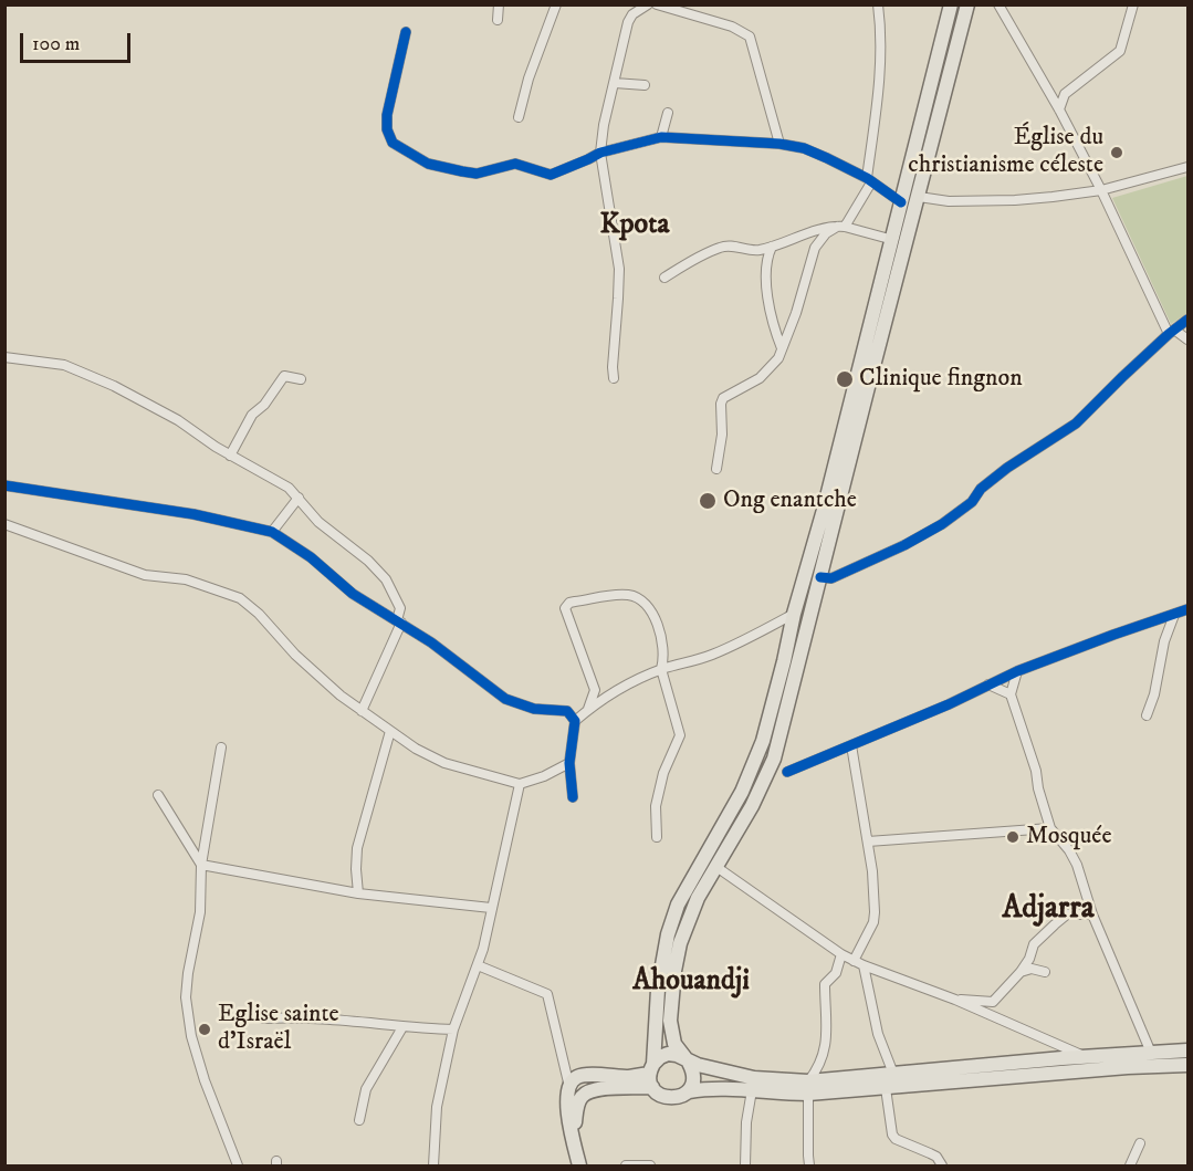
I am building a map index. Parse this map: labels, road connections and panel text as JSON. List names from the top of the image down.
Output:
{
  "districts": ["Kpota", "Adjarra", "Ahouandji"],
  "places": [
    "Église du christianisme céleste",
    "Clinique fingnon",
    "Ong enantche",
    "Mosquée",
    "Eglise sainte d'Israël"
  ],
  "scale_bar": "100 m"
}
